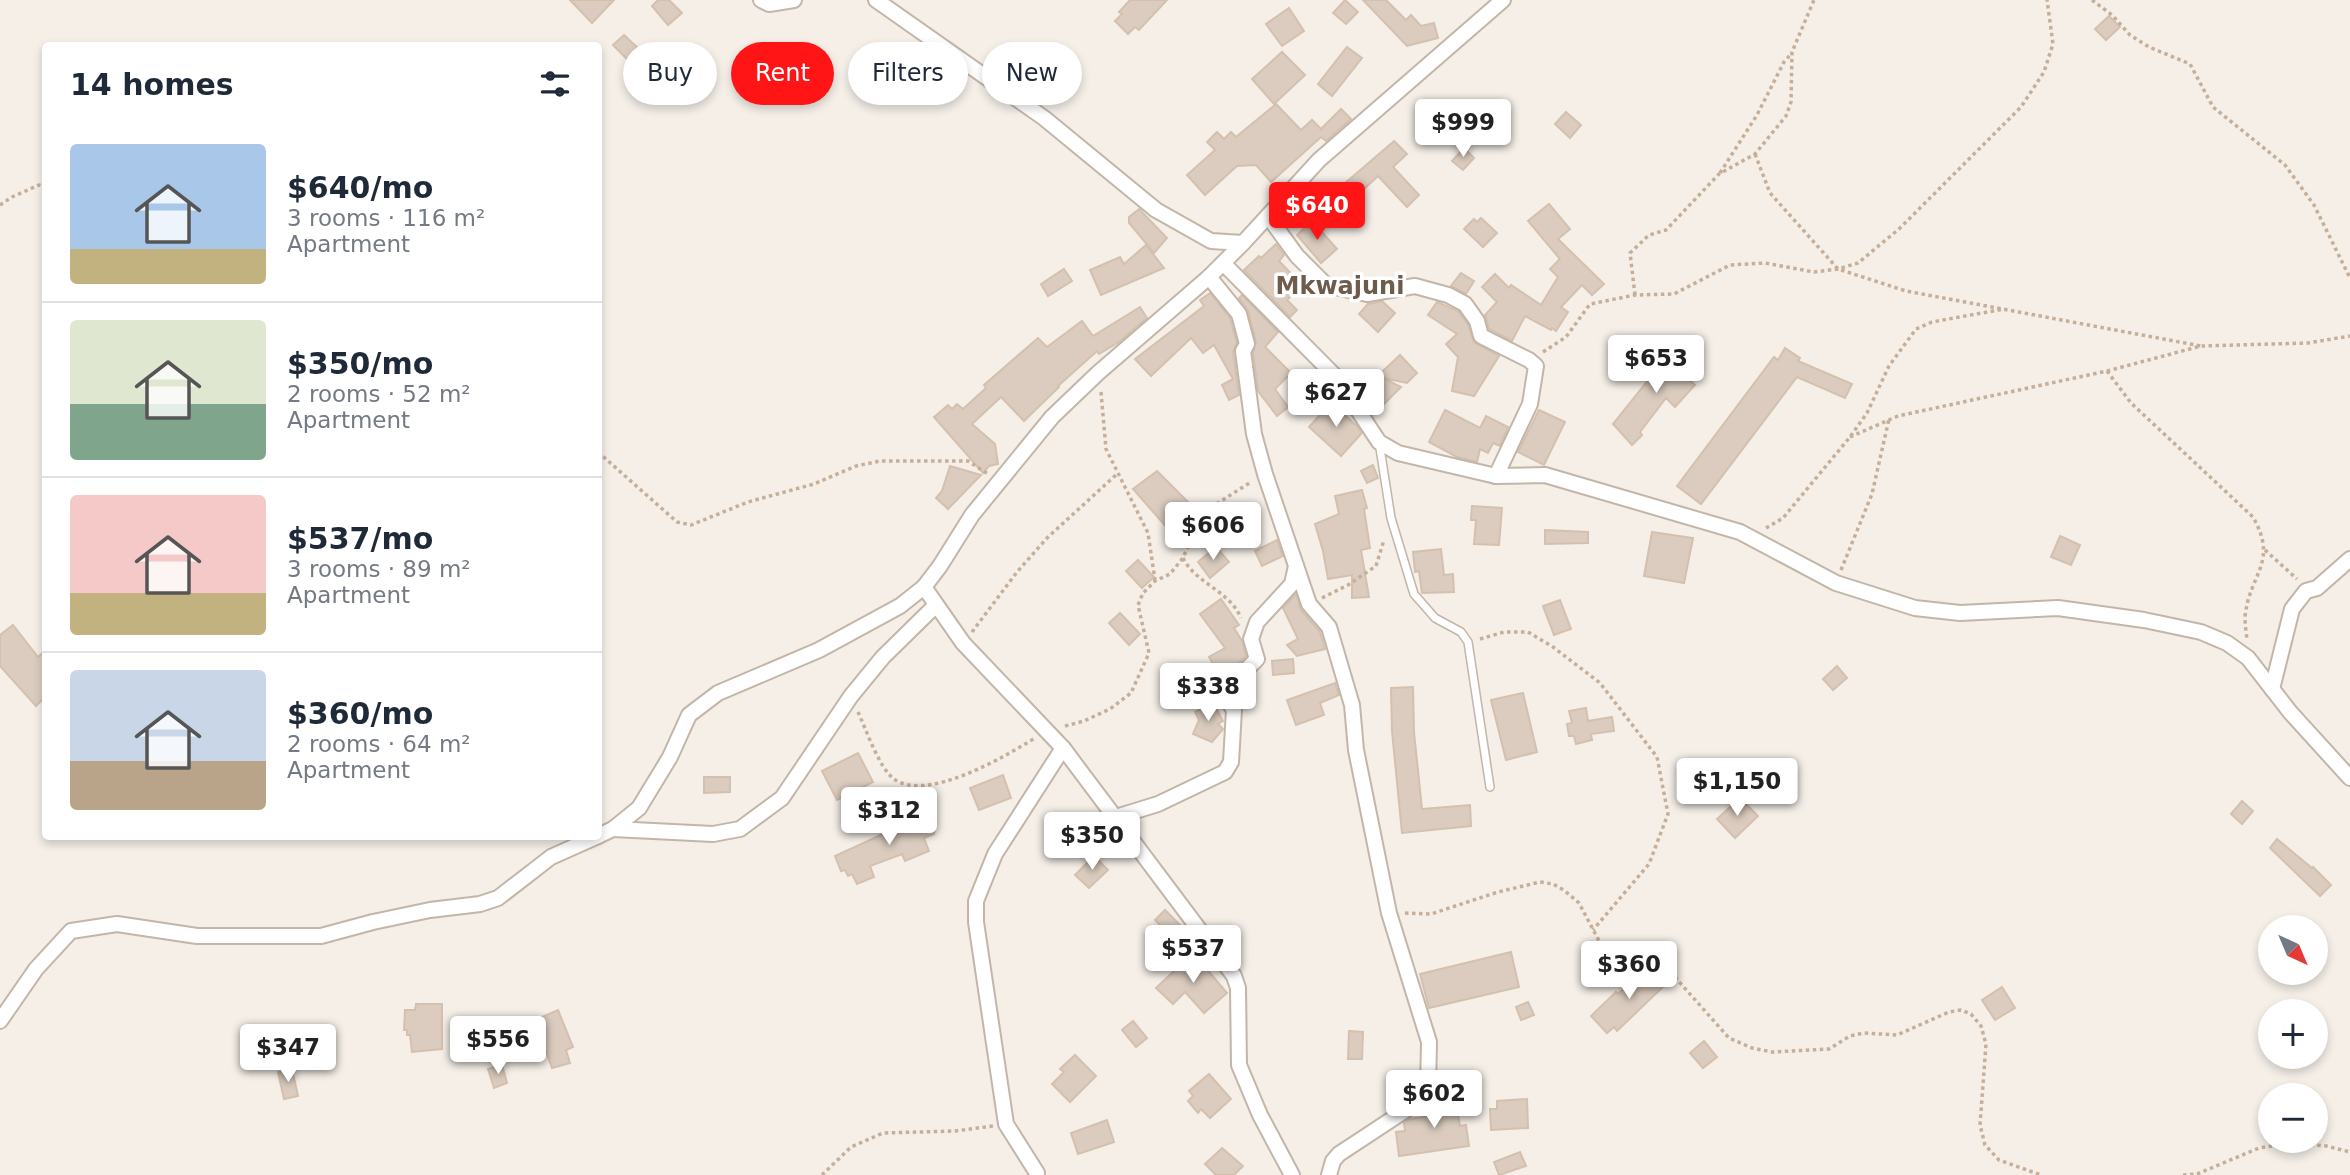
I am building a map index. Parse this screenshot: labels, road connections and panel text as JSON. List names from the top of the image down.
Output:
{
  "districts": ["Mkwajuni"],
  "north": "bottom right",
  "page": {
    "chip": [
      "Buy",
      "Rent",
      "Filters",
      "New"
    ],
    "heading": "14 homes",
    "price": [
      "$999",
      "$640",
      "$653",
      "$627",
      "$606",
      "$338",
      "$1,150",
      "$312",
      "$350",
      "$537",
      "$360",
      "$556",
      "$347",
      "$602"
    ],
    "list": [
      {
        "name": "$640/mo",
        "note": "3 rooms · 116 m² · Apartment"
      },
      {
        "name": "$350/mo",
        "note": "2 rooms · 52 m² · Apartment"
      },
      {
        "name": "$537/mo",
        "note": "3 rooms · 89 m² · Apartment"
      },
      {
        "name": "$360/mo",
        "note": "2 rooms · 64 m² · Apartment"
      }
    ],
    "map_buttons": ["+", "−"]
  }
}
